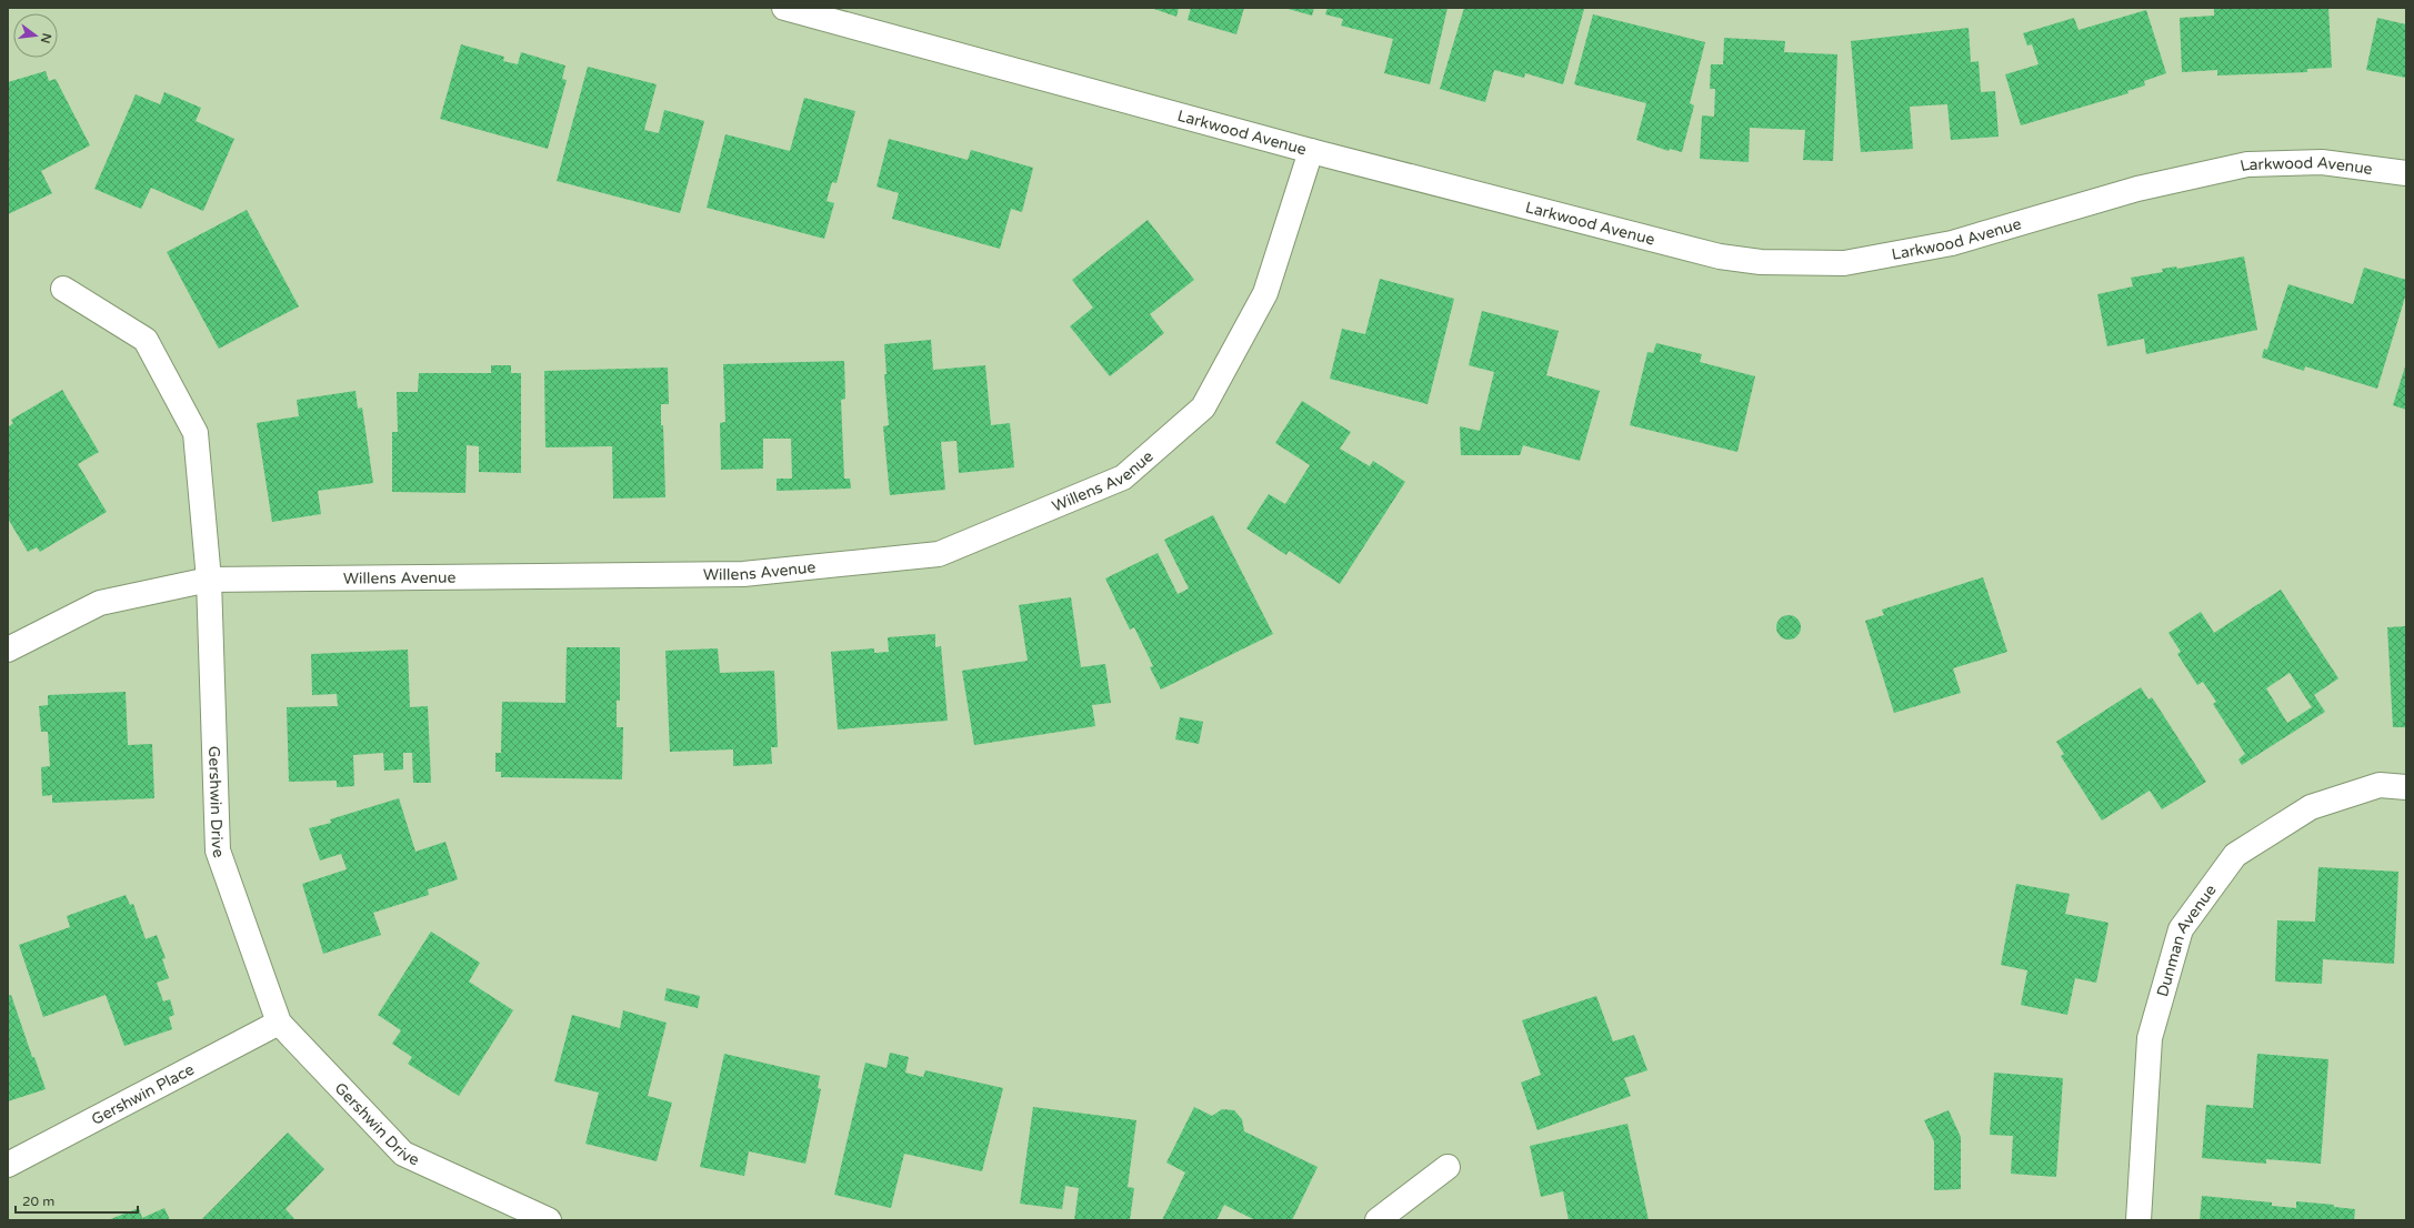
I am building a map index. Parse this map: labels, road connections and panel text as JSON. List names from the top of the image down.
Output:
{
  "streets": {
    "street": [
      "Larkwood Avenue",
      "Willens Avenue",
      "Gershwin Drive",
      "Dunman Avenue",
      "Gershwin Place"
    ]
  },
  "crossings": [
    ["Larkwood Avenue", "Willens Avenue"],
    ["Willens Avenue", "Gershwin Drive"],
    ["Gershwin Drive", "Gershwin Place"]
  ],
  "scale_bar": "20 m",
  "north": "right"
}
